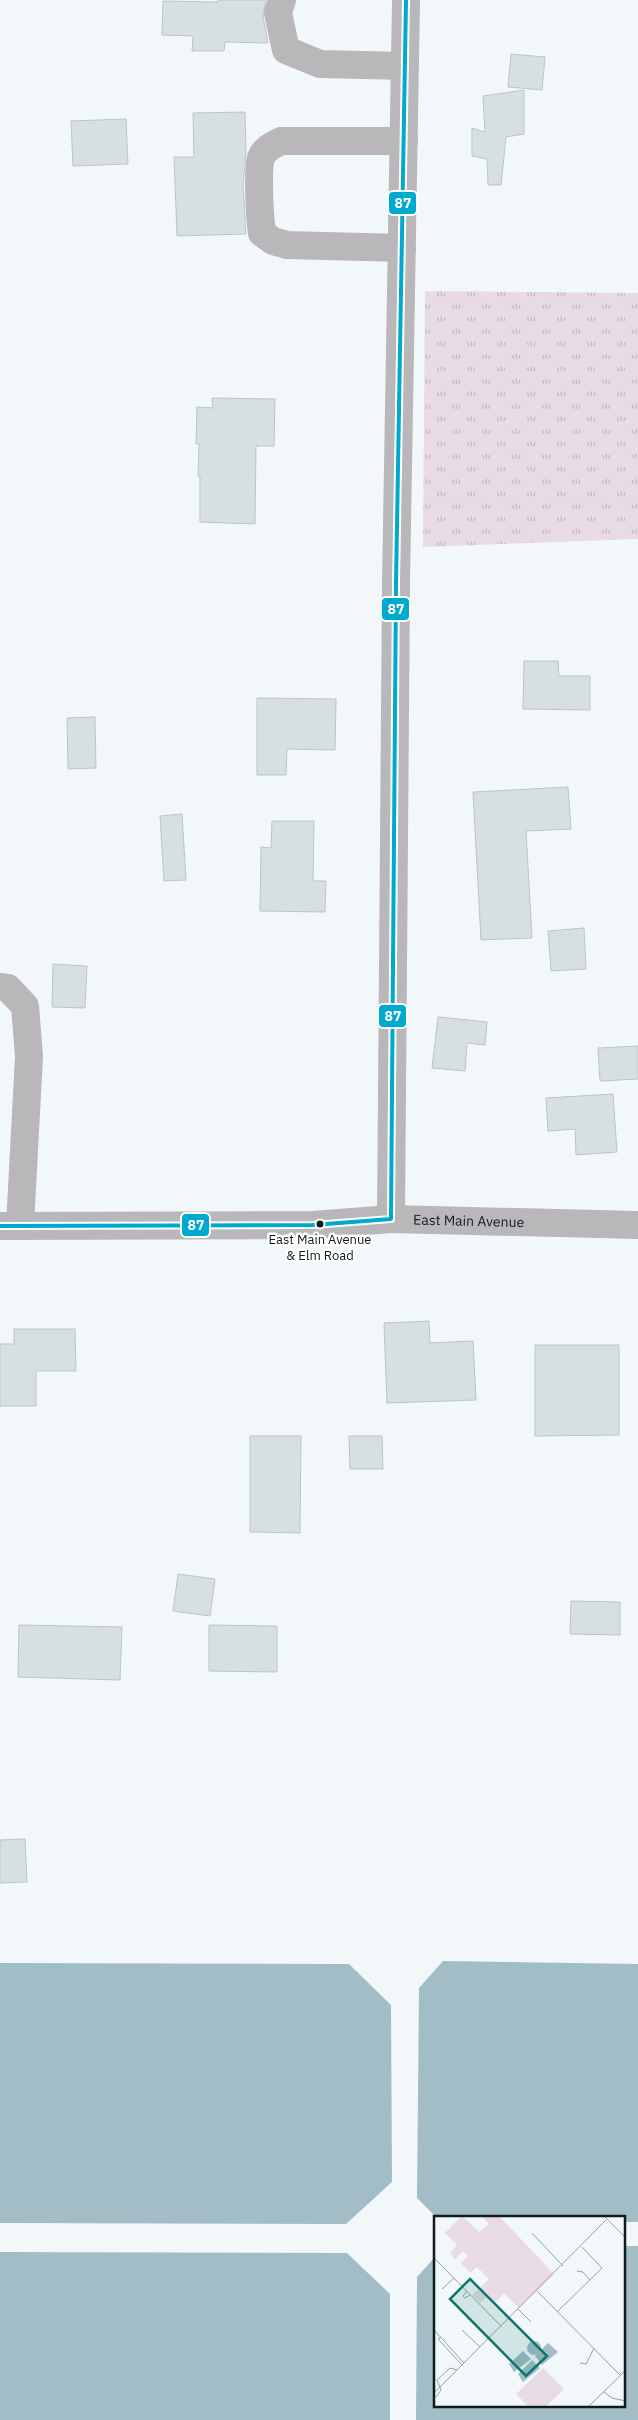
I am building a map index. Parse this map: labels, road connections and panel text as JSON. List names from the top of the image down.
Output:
{
  "streets": {
    "street": ["East Main Avenue"]
  },
  "places": ["East Main Avenue & Elm Road"],
  "lines": ["transit line 87"]
}
